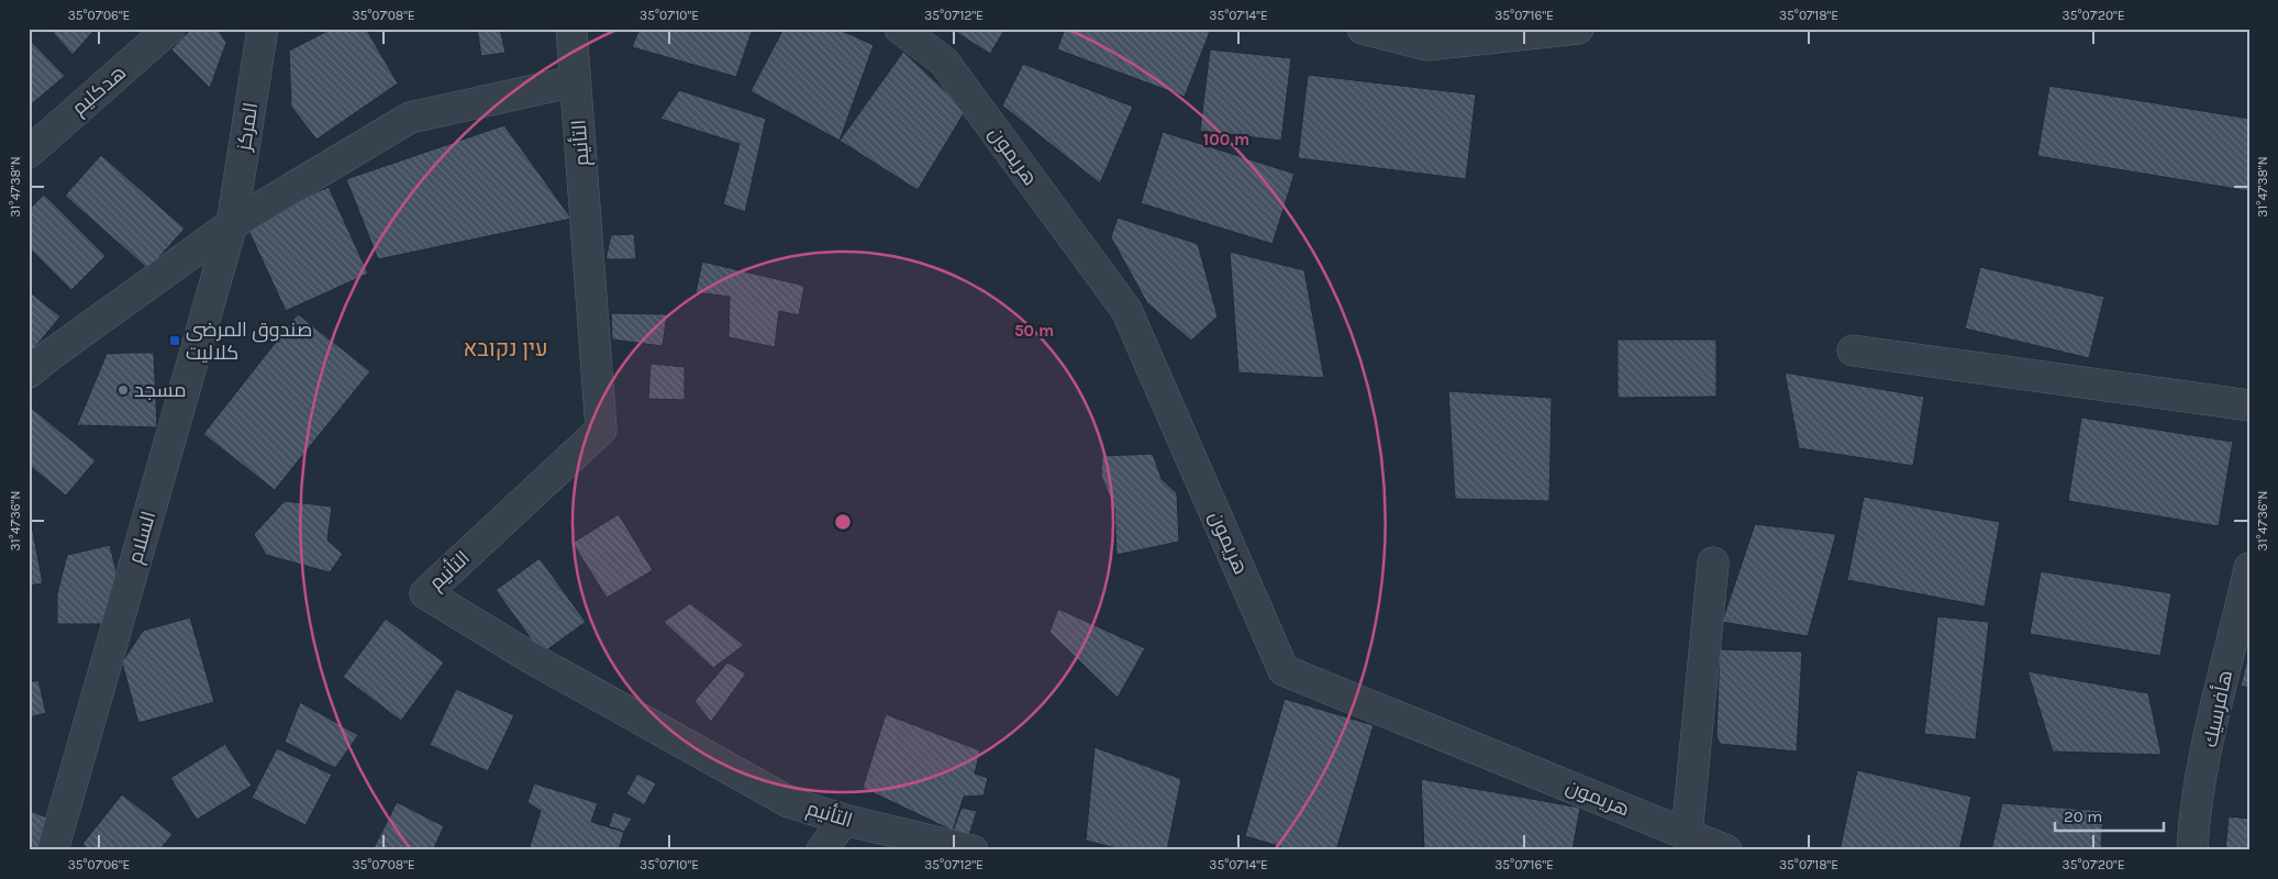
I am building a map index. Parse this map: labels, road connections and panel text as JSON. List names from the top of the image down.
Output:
{
  "streets": {
    "street": [
      "هدكليم",
      "المركز",
      "التأنيم",
      "هريمون",
      "السلام",
      "هأفرسيك"
    ]
  },
  "crossings": [
    ["المركز", "السلام"]
  ],
  "districts": ["עין נקובא"],
  "places": {
    "transit": ["صندوق المرضى كلاليت"],
    "other": ["مسجد"]
  },
  "scale_bar": "20 m",
  "coordinates": [
    "35°07'06\"E",
    "35°07'08\"E",
    "35°07'10\"E",
    "35°07'12\"E",
    "35°07'14\"E",
    "35°07'16\"E",
    "35°07'18\"E",
    "35°07'20\"E",
    "31°47'38\"N",
    "31°47'36\"N"
  ],
  "rings": ["100 m", "50 m"]
}
